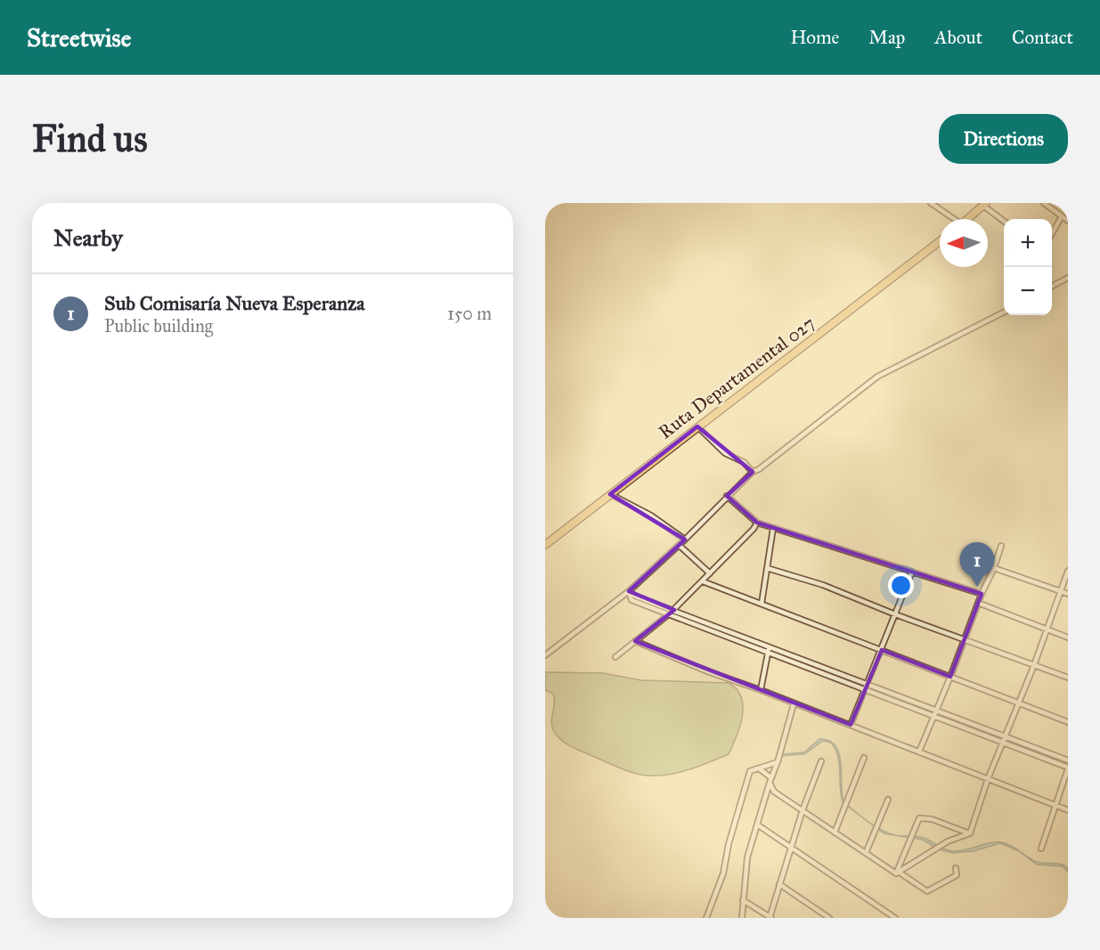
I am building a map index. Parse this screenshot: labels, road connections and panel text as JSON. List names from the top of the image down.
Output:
{
  "streets": {
    "main road": ["Ruta Departamental 027"]
  },
  "north": "left",
  "page": {
    "header": "Streetwise",
    "nav": [
      "Home",
      "Map",
      "About",
      "Contact"
    ],
    "buttons": "Directions",
    "title": "Find us",
    "heading": "Nearby",
    "map_buttons": ["+", "−"],
    "list": [
      {
        "mark": "1",
        "name": "Sub Comisaría Nueva Esperanza",
        "note": "Public building",
        "value": "150 m"
      }
    ],
    "pins": "1"
  }
}
